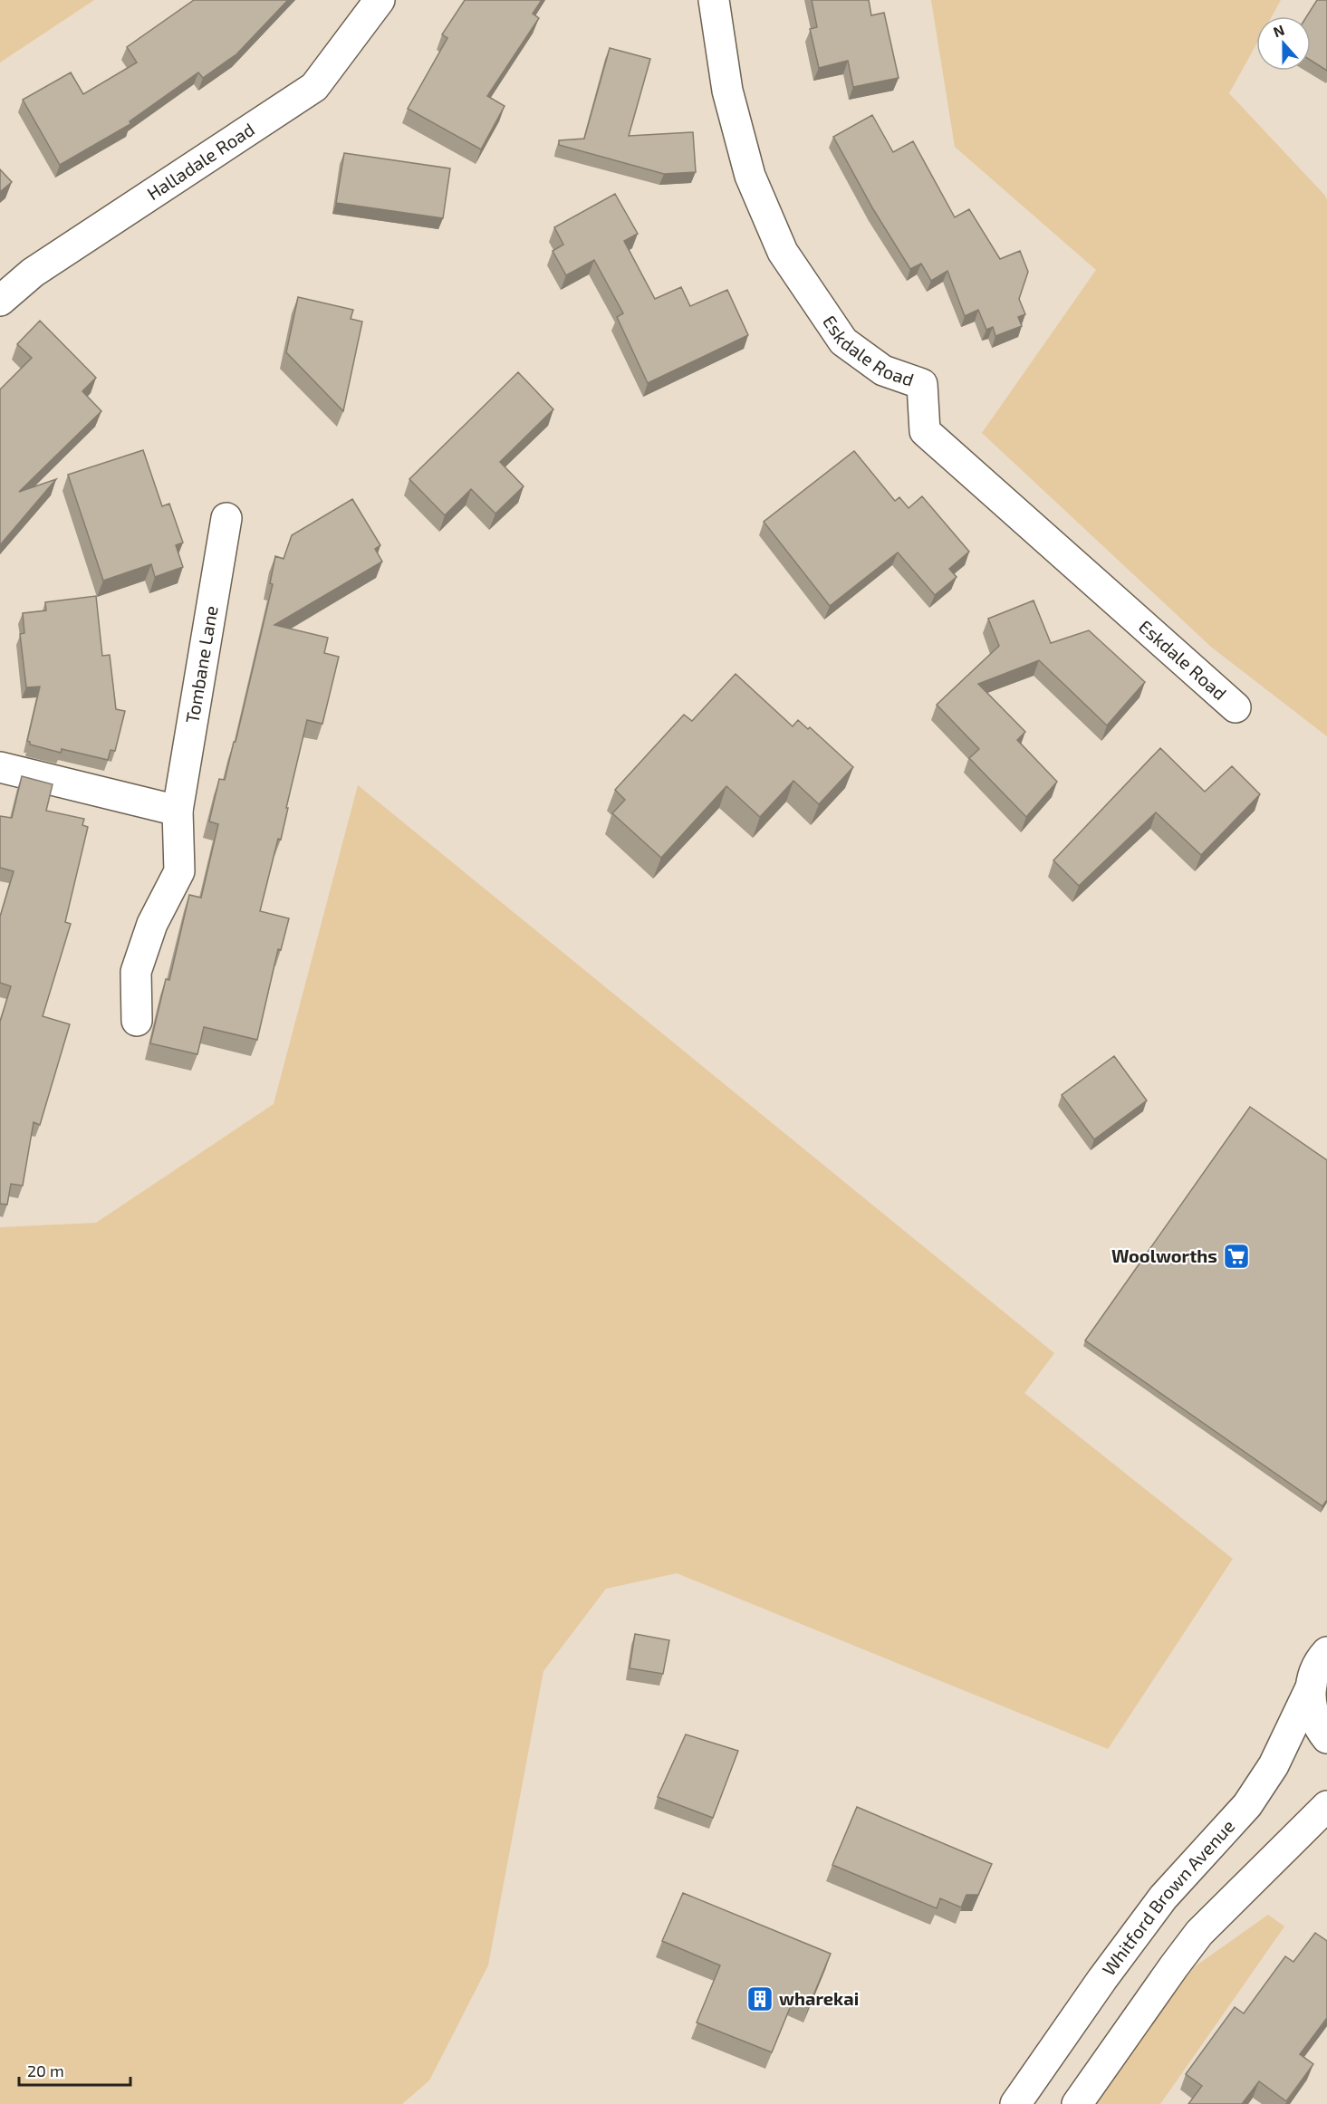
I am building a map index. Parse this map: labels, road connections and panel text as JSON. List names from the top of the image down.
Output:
{
  "streets": {
    "street": [
      "Halladale Road",
      "Eskdale Road",
      "Tombane Lane",
      "Whitford Brown Avenue"
    ]
  },
  "places": {
    "supermarket": ["Woolworths"],
    "building": ["wharekai"]
  },
  "scale_bar": "20 m",
  "north": "top"
}
